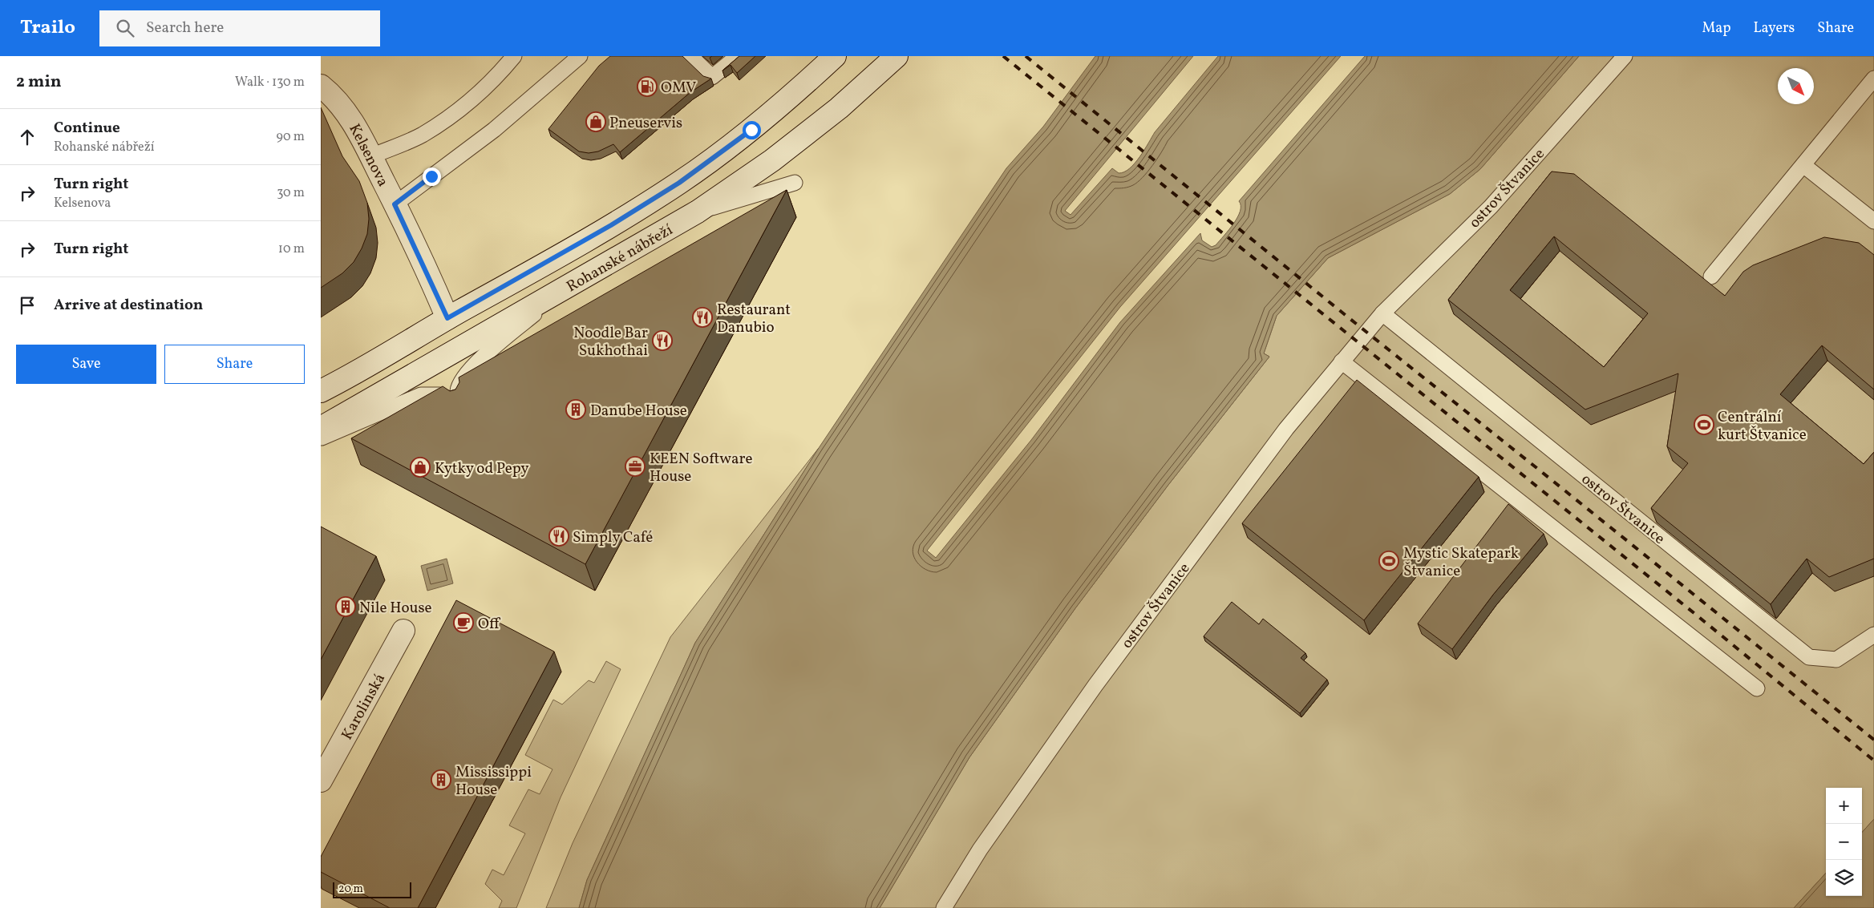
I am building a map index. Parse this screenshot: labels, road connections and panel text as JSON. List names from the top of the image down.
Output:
{
  "streets": {
    "main road": ["Kelsenova", "Rohanské nábřeží", "Karolinská"],
    "lane": ["ostrov Štvanice"]
  },
  "crossings": [
    ["Kelsenova", "Rohanské nábřeží"]
  ],
  "places": {
    "fuel station": ["OMV"],
    "shop": ["Pneuservis", "Kytky od Pepy"],
    "restaurant": ["Restaurant Danubio", "Noodle Bar Sukhothai", "Simply Café"],
    "building": ["Danube House", "Nile House", "Mississippi House"],
    "sports": ["Centrální kurt Štvanice", "Mystic Skatepark Štvanice"],
    "office": ["KEEN Software House"],
    "cafe": ["Off"]
  },
  "scale_bar": "20 m",
  "north": "bottom right",
  "page": {
    "header": "Trailo",
    "search": "Search here",
    "nav": ["Map", "Layers", "Share"],
    "heading": ["2 min", "Walk · 130 m"],
    "list": [
      ["Continue", "Rohanské nábřeží", "90 m"],
      ["Turn right", "Kelsenova", "30 m"],
      ["Turn right", "10 m"],
      "Arrive at destination"
    ],
    "buttons": ["Save", "Share"],
    "map_buttons": ["+", "−"],
    "scale": "20 m"
  }
}
